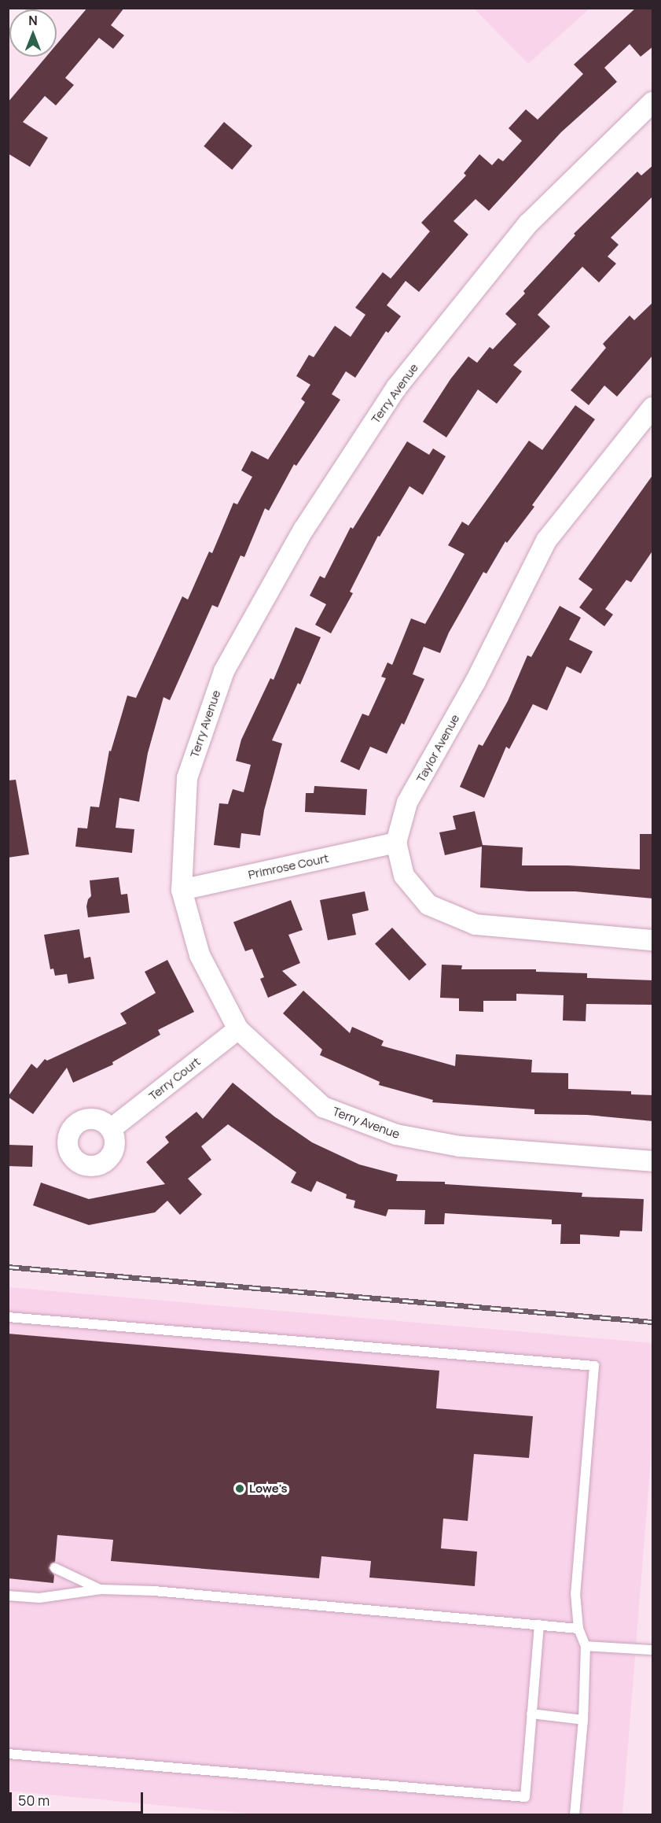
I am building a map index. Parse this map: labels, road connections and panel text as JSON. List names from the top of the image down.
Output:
{
  "streets": {
    "street": [
      "Terry Avenue",
      "Taylor Avenue",
      "Primrose Court",
      "Terry Court"
    ]
  },
  "crossings": [
    ["Terry Avenue", "Primrose Court"],
    ["Terry Avenue", "Terry Court"],
    ["Taylor Avenue", "Primrose Court"]
  ],
  "places": ["Lowe's"],
  "scale_bar": "50 m",
  "north": "top"
}
